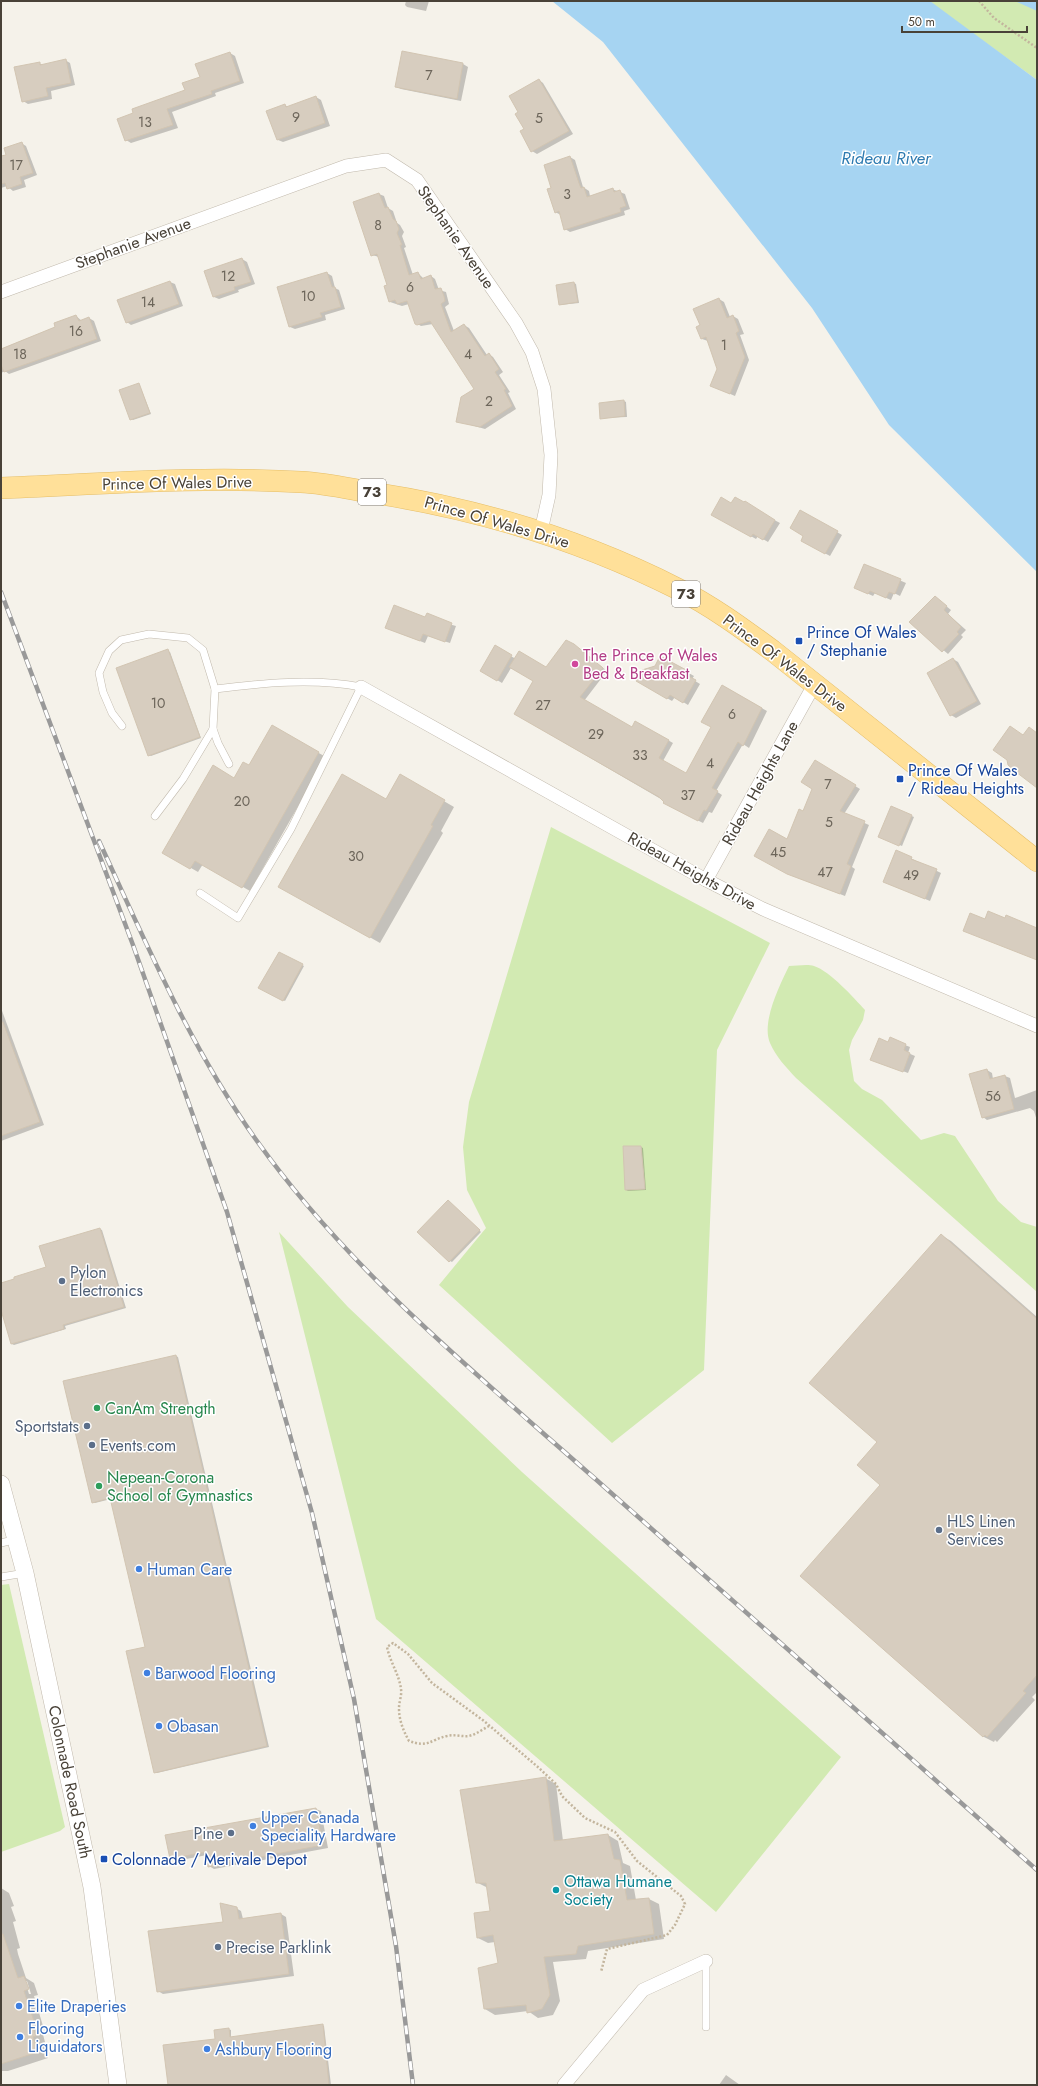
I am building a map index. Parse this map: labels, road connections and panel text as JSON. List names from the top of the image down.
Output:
{
  "streets": {
    "main road": ["Prince Of Wales Drive", "73"],
    "street": [
      "Stephanie Avenue",
      "Rideau Heights Lane",
      "Rideau Heights Drive",
      "Colonnade Road South"
    ]
  },
  "crossings": [
    ["Stephanie Avenue", "Prince Of Wales Drive"],
    ["Prince Of Wales Drive", "Rideau Heights Lane"],
    ["Rideau Heights Lane", "Rideau Heights Drive"]
  ],
  "water": ["Rideau River"],
  "places": {
    "transit": ["Prince Of Wales / Stephanie", "Prince Of Wales / Rideau Heights", "Colonnade / Merivale Depot"],
    "other": [
      "The Prince of Wales Bed & Breakfast",
      "Pylon Electronics",
      "CanAm Strength",
      "Sportstats",
      "Events.com",
      "Nepean-Corona School of Gymnastics",
      "HLS Linen Services",
      "Human Care",
      "Barwood Flooring",
      "Obasan",
      "Upper Canada Speciality Hardware",
      "Pine",
      "Ottawa Humane Society",
      "Precise Parklink",
      "Elite Draperies",
      "Flooring Liquidators",
      "Ashbury Flooring"
    ]
  },
  "house_numbers": [
    "7",
    "9",
    "5",
    "13",
    "17",
    "3",
    "8",
    "12",
    "6",
    "10",
    "14",
    "16",
    "1",
    "18",
    "4",
    "2",
    "10",
    "27",
    "6",
    "29",
    "33",
    "4",
    "7",
    "37",
    "20",
    "5",
    "45",
    "30",
    "47",
    "49",
    "56"
  ],
  "scale_bar": "50 m"
}
